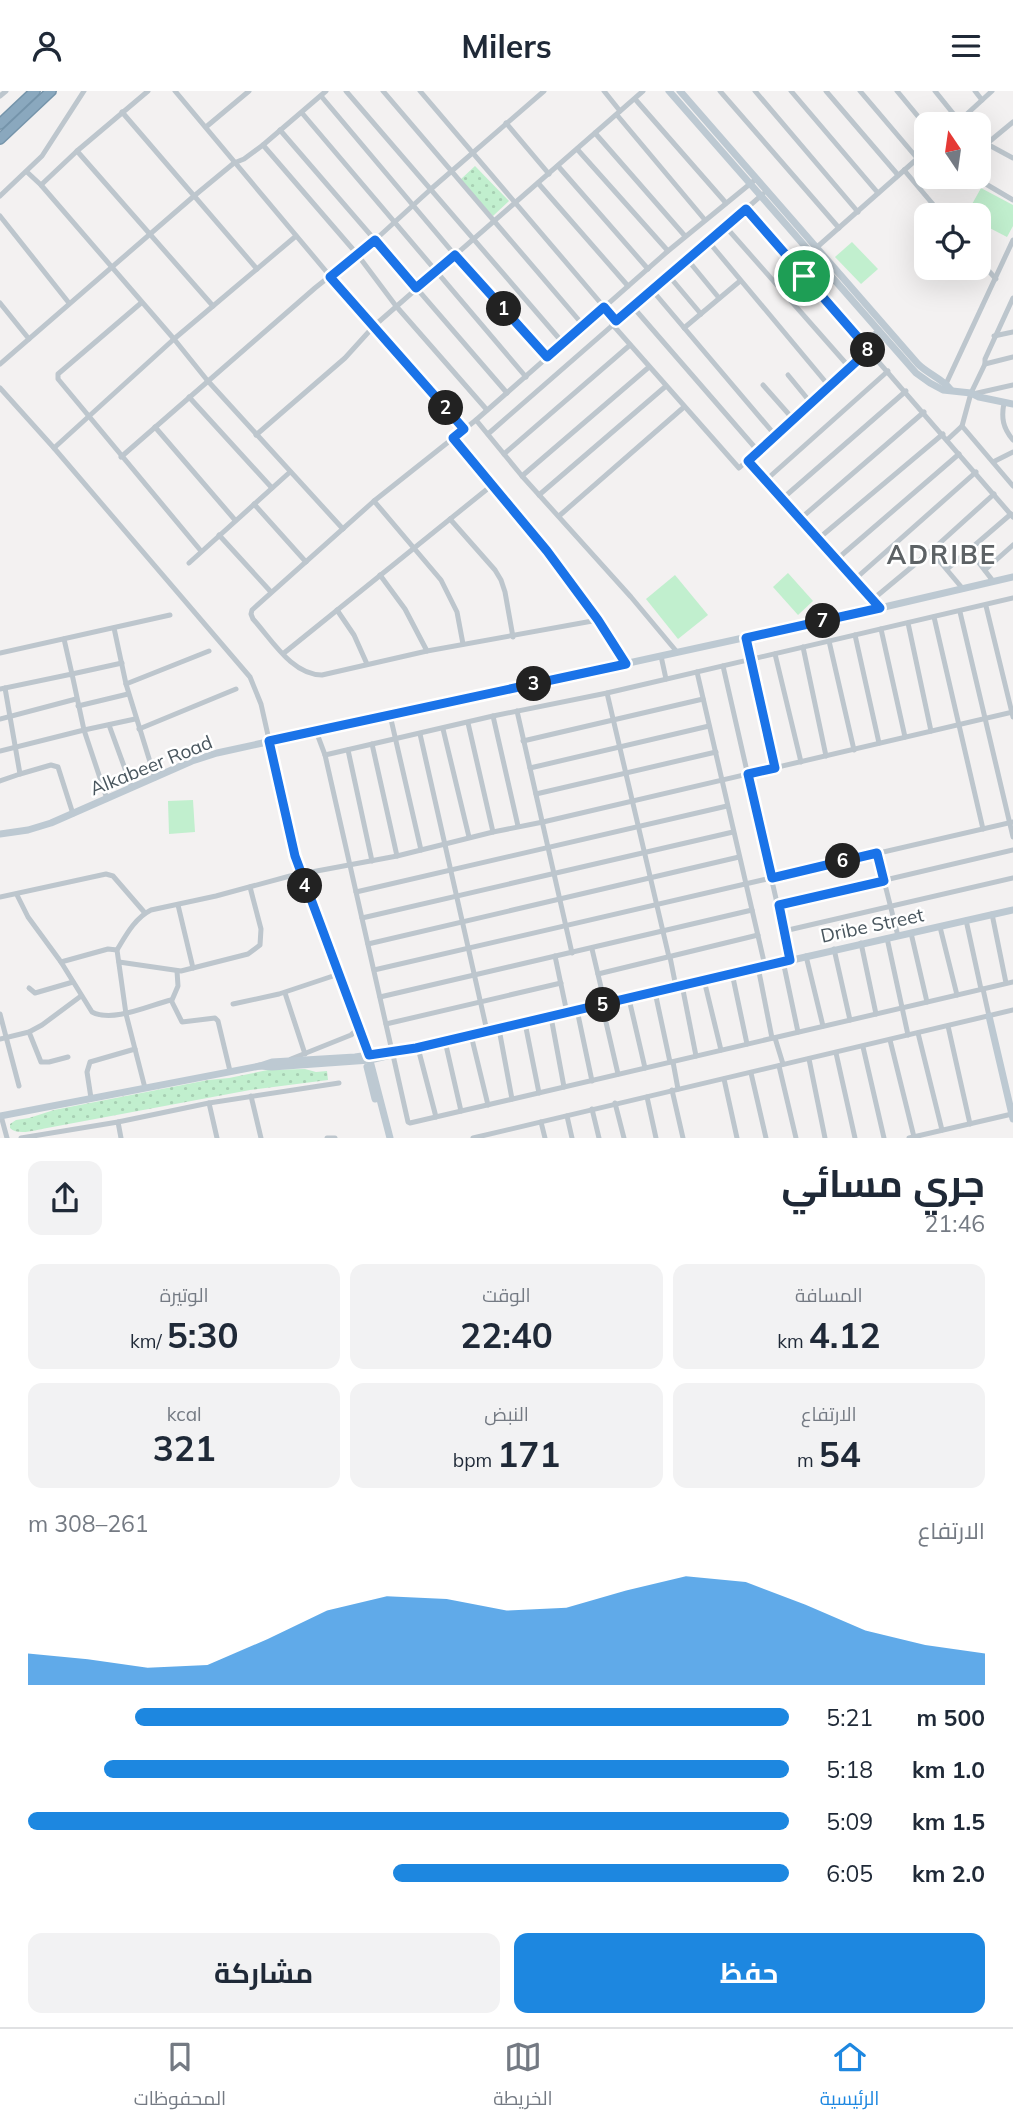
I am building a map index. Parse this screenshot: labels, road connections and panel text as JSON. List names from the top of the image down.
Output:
{
  "streets": {
    "street": ["Alkabeer Road", "Dribe Street"]
  },
  "districts": ["ADRIBE"],
  "north": "top",
  "page": {
    "header": "Milers",
    "pins": [
      "1",
      "8",
      "2",
      "7",
      "3",
      "6",
      "4",
      "5"
    ],
    "heading": ["جري مسائي", "21:46"],
    "stats": [
      ["المسافة", "4.12 km"],
      ["الوقت", "22:40"],
      ["الوتيرة", "5:30 /km"],
      ["الارتفاع", "54 m"],
      ["النبض", "171 bpm"],
      ["kcal", "321"]
    ],
    "chart": ["الارتفاع", "261–308 m"],
    "list": [
      {
        "name": "500 m",
        "note": "5:21"
      },
      {
        "name": "1.0 km",
        "note": "5:18"
      },
      {
        "name": "1.5 km",
        "note": "5:09"
      },
      {
        "name": "2.0 km",
        "note": "6:05"
      }
    ],
    "buttons": ["حفظ", "مشاركة"],
    "tabs": ["الرئيسية", "الخريطة", "المحفوظات"]
  }
}
